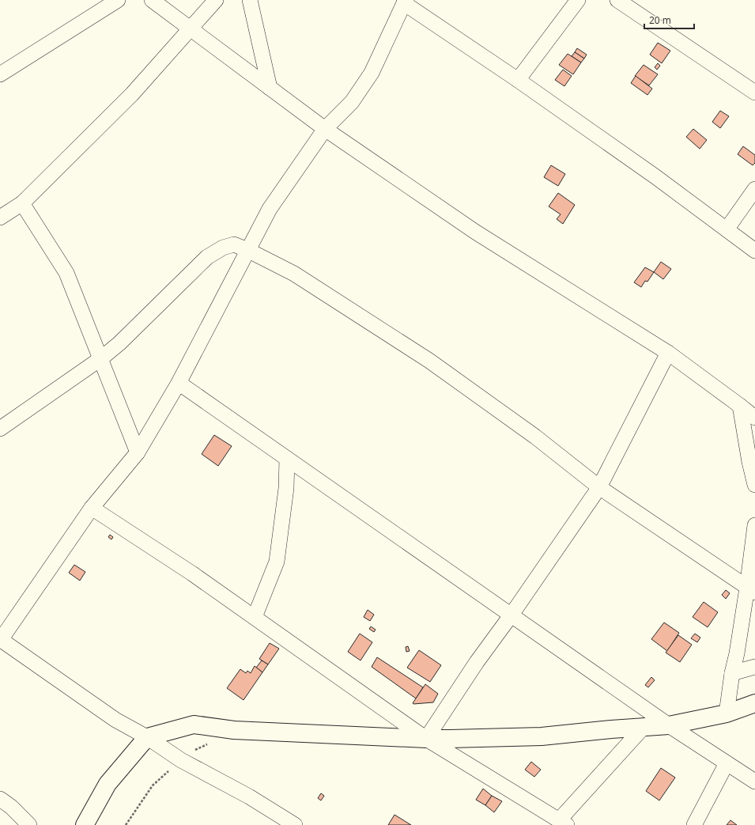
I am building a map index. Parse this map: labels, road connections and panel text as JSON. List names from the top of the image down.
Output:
{
  "scale_bar": "20 m"
}
